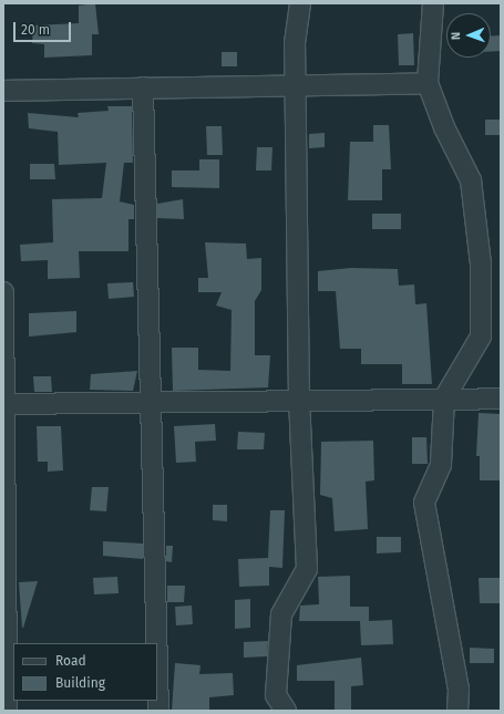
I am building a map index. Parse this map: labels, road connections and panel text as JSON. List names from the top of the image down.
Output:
{
  "legend": ["Road", "Building"],
  "scale_bar": "20 m",
  "north": "left"
}
